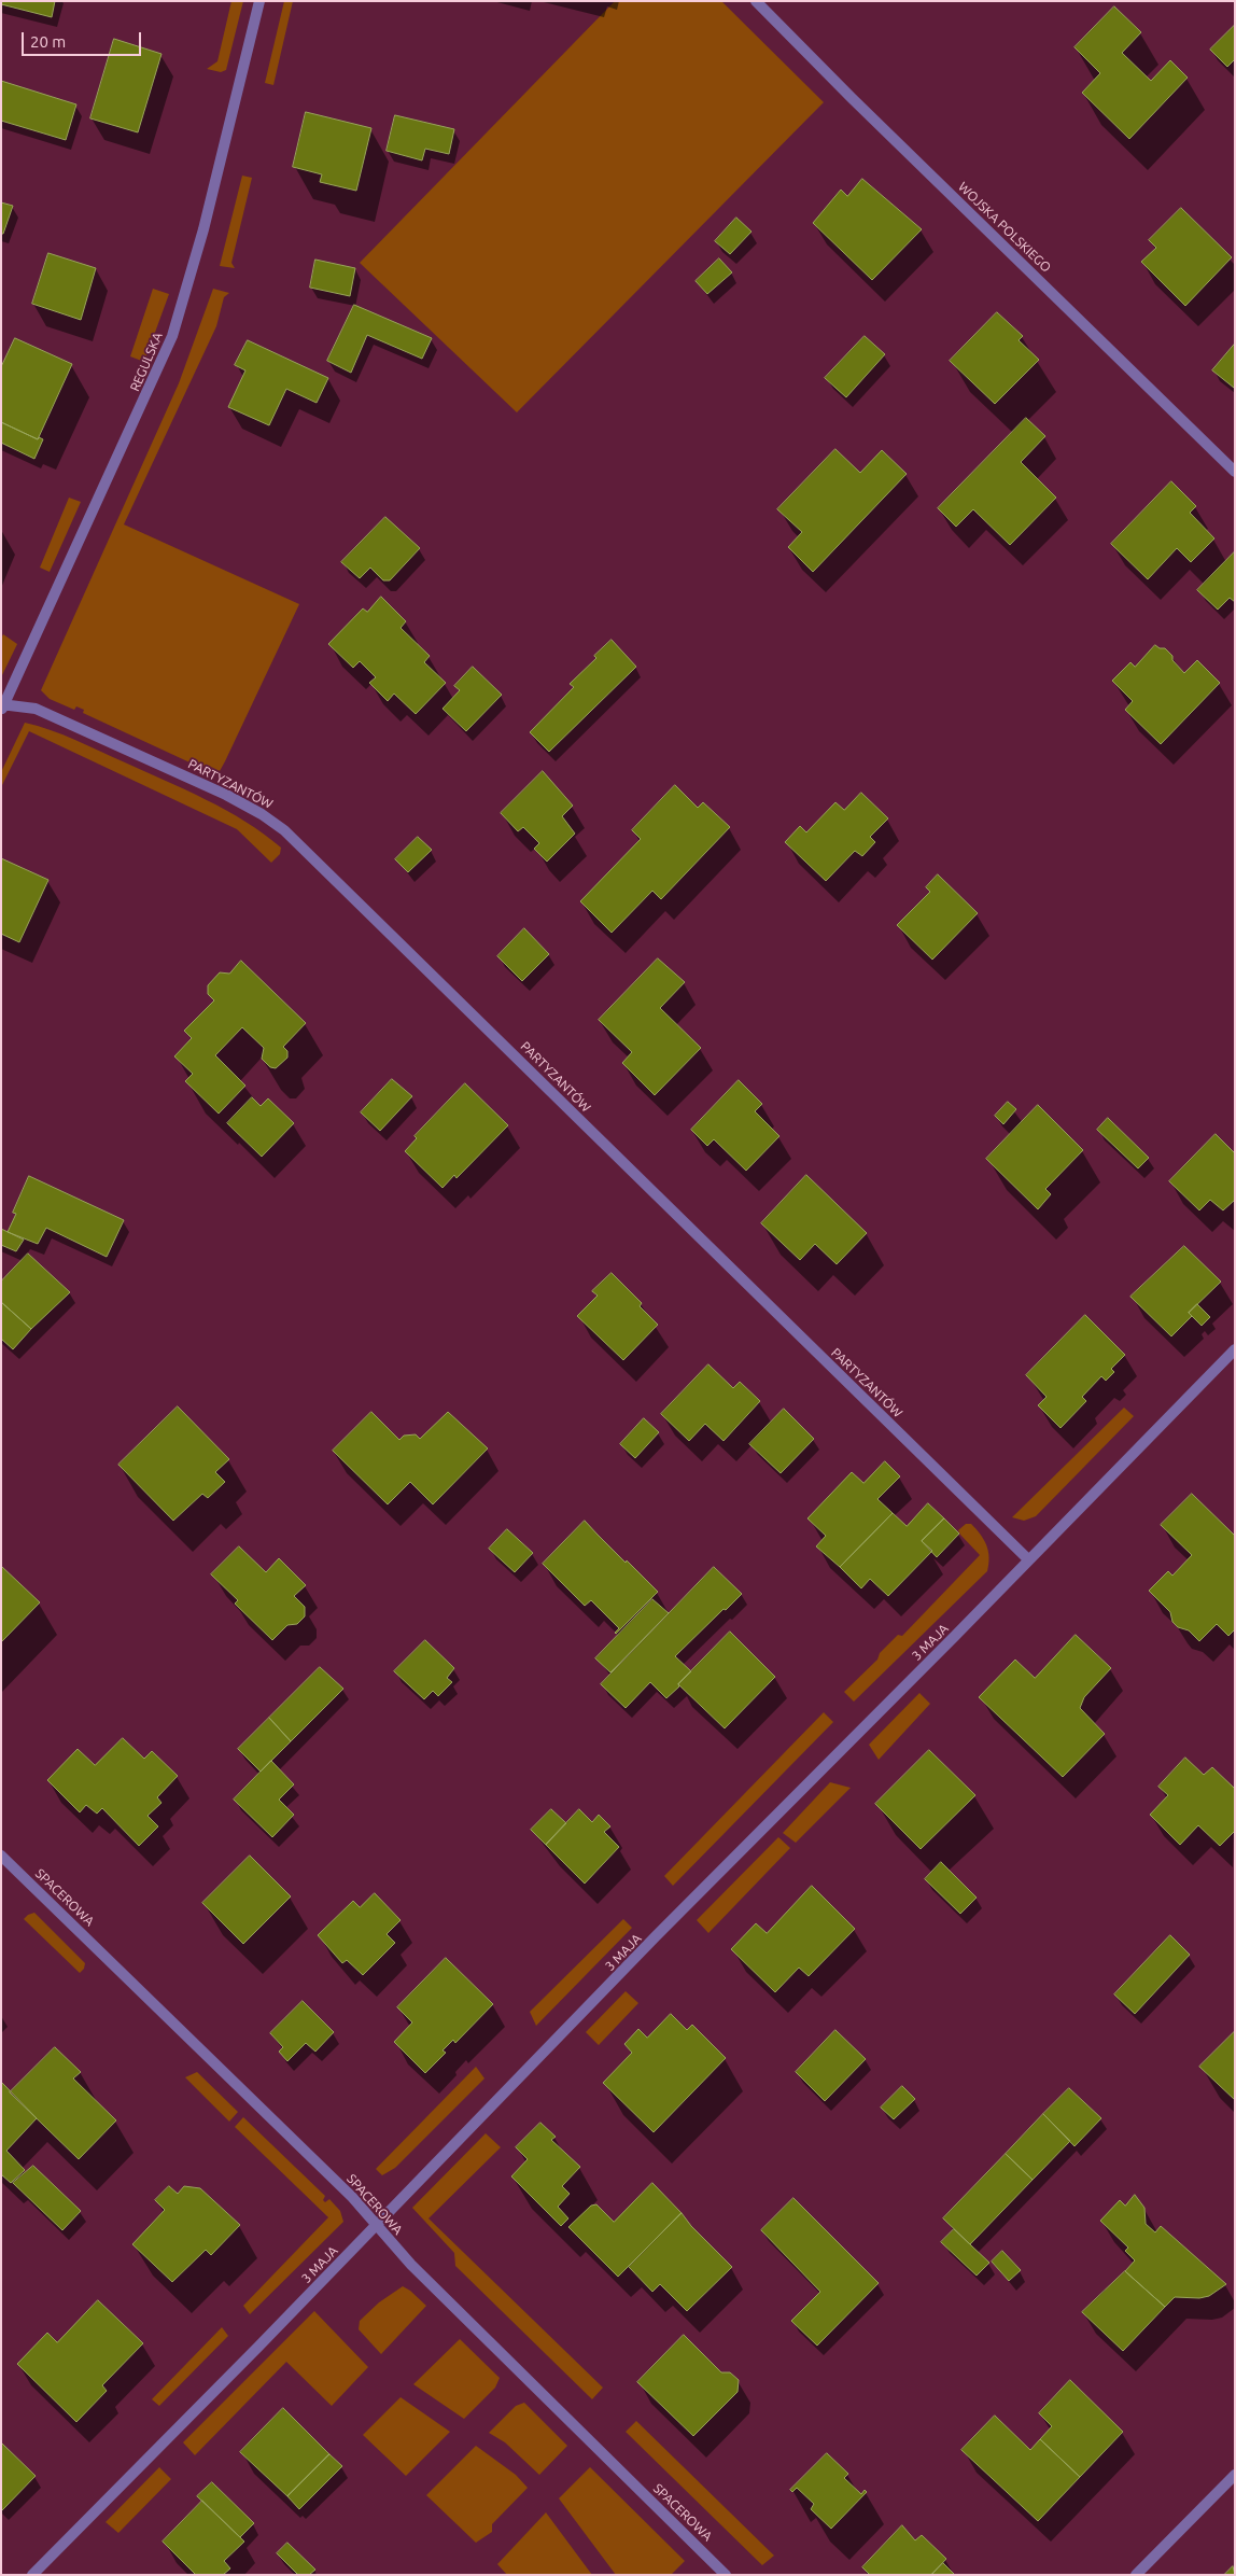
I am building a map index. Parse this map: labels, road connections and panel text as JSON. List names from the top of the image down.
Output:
{
  "streets": {
    "street": [
      "WOJSKA POLSKIEGO",
      "REGULSKA",
      "PARTYZANTÓW",
      "3 MAJA",
      "SPACEROWA"
    ]
  },
  "crossings": [
    ["REGULSKA", "PARTYZANTÓW"],
    ["PARTYZANTÓW", "3 MAJA"],
    ["3 MAJA", "SPACEROWA"]
  ],
  "scale_bar": "20 m"
}
